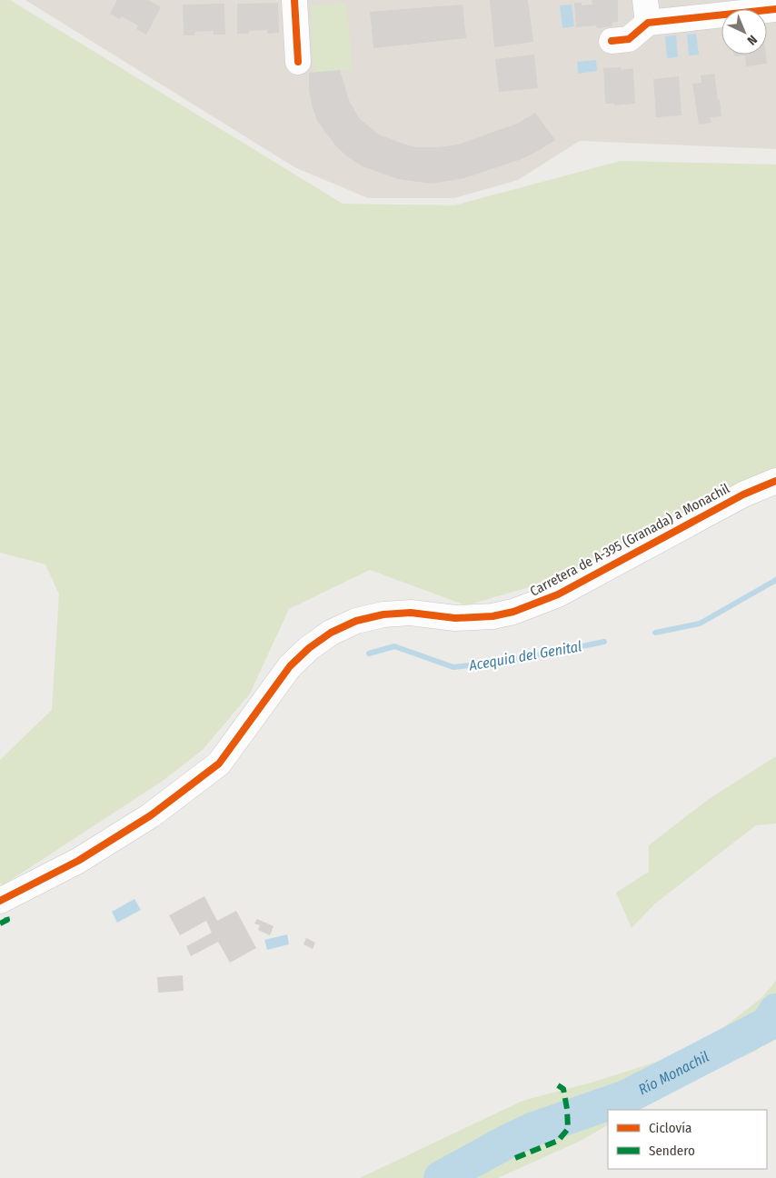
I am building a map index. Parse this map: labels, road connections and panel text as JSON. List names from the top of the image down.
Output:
{
  "streets": {
    "street": ["Carretera de A-395 (Granada) a Monachil"]
  },
  "water": ["Acequia del Genital", "Río Monachil"],
  "legend": ["Ciclovía", "Sendero"],
  "north": "bottom right"
}
